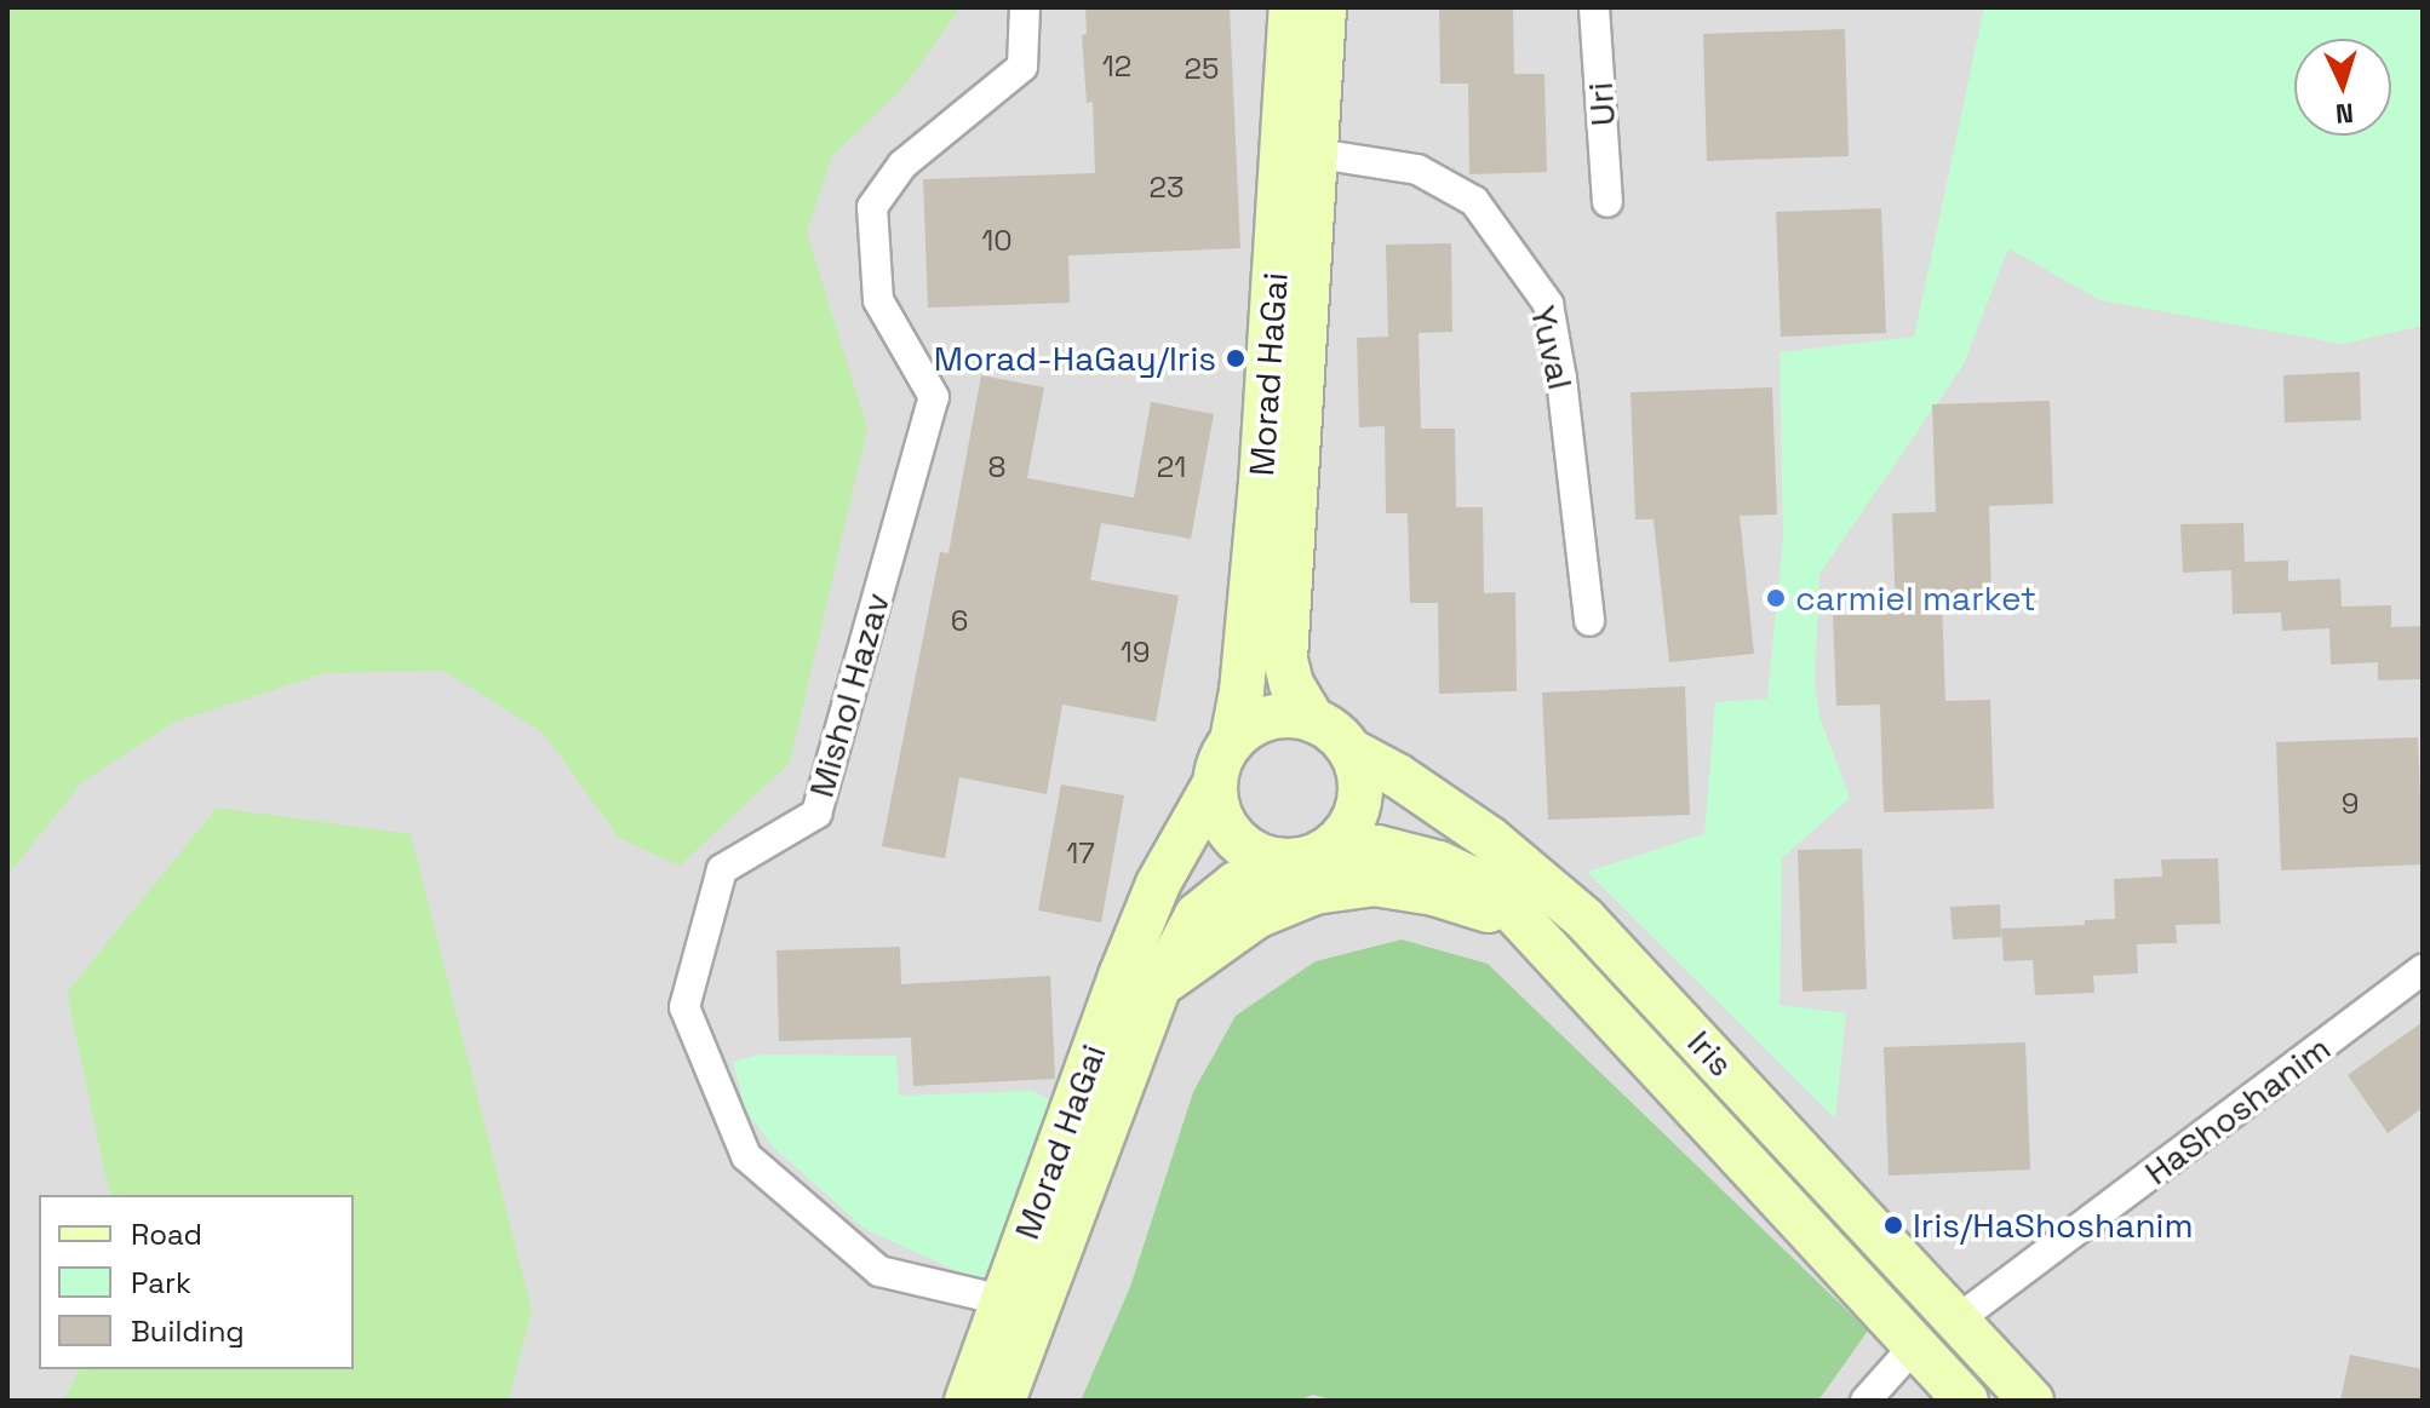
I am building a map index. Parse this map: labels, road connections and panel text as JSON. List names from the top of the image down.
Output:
{
  "streets": {
    "street": [
      "Uri",
      "Yuval",
      "Morad HaGai",
      "Mishol Hazav",
      "Iris",
      "HaShoshanim"
    ]
  },
  "crossings": [
    ["Yuval", "Morad HaGai"],
    ["Morad HaGai", "Mishol Hazav"],
    ["Morad HaGai", "Iris"],
    ["Iris", "HaShoshanim"]
  ],
  "places": ["Morad-HaGay/Iris", "carmiel market", "Iris/HaShoshanim"],
  "house_numbers": [
    "12",
    "25",
    "23",
    "10",
    "8",
    "21",
    "6",
    "19",
    "9",
    "17"
  ],
  "legend": ["Road", "Park", "Building"],
  "north": "bottom"
}
